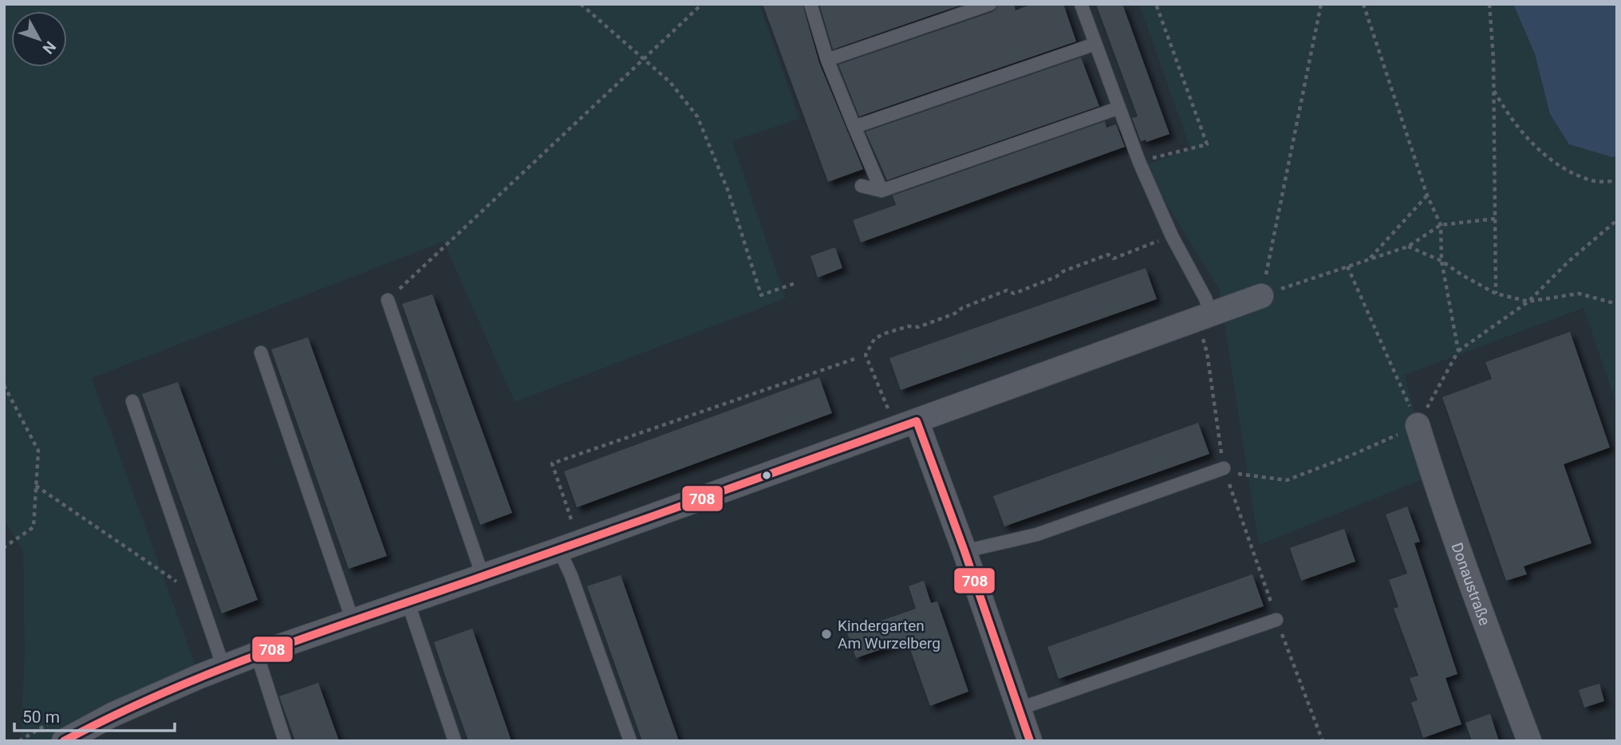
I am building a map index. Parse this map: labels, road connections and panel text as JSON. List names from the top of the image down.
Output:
{
  "streets": {
    "street": ["Donaustraße"]
  },
  "places": ["Kindergarten Am Wurzelberg"],
  "lines": ["transit line 708"],
  "scale_bar": "50 m",
  "north": "bottom right"
}
